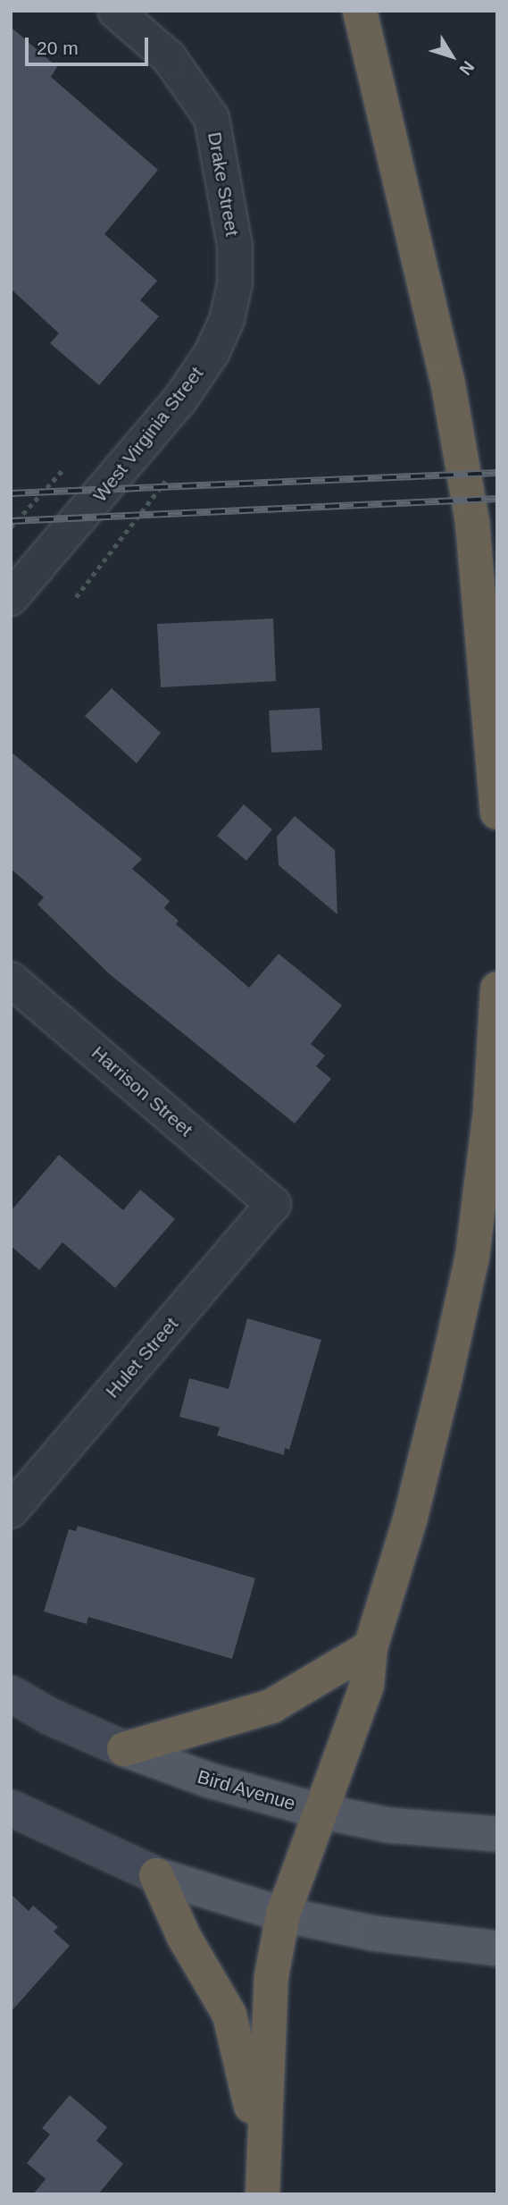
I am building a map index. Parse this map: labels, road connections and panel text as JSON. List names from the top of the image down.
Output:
{
  "streets": {
    "main road": ["Bird Avenue"],
    "street": [
      "Drake Street",
      "West Virginia Street",
      "Harrison Street",
      "Hulet Street"
    ]
  },
  "crossings": [
    ["Drake Street", "West Virginia Street"],
    ["Harrison Street", "Hulet Street"]
  ],
  "scale_bar": "20 m",
  "north": "bottom right"
}
